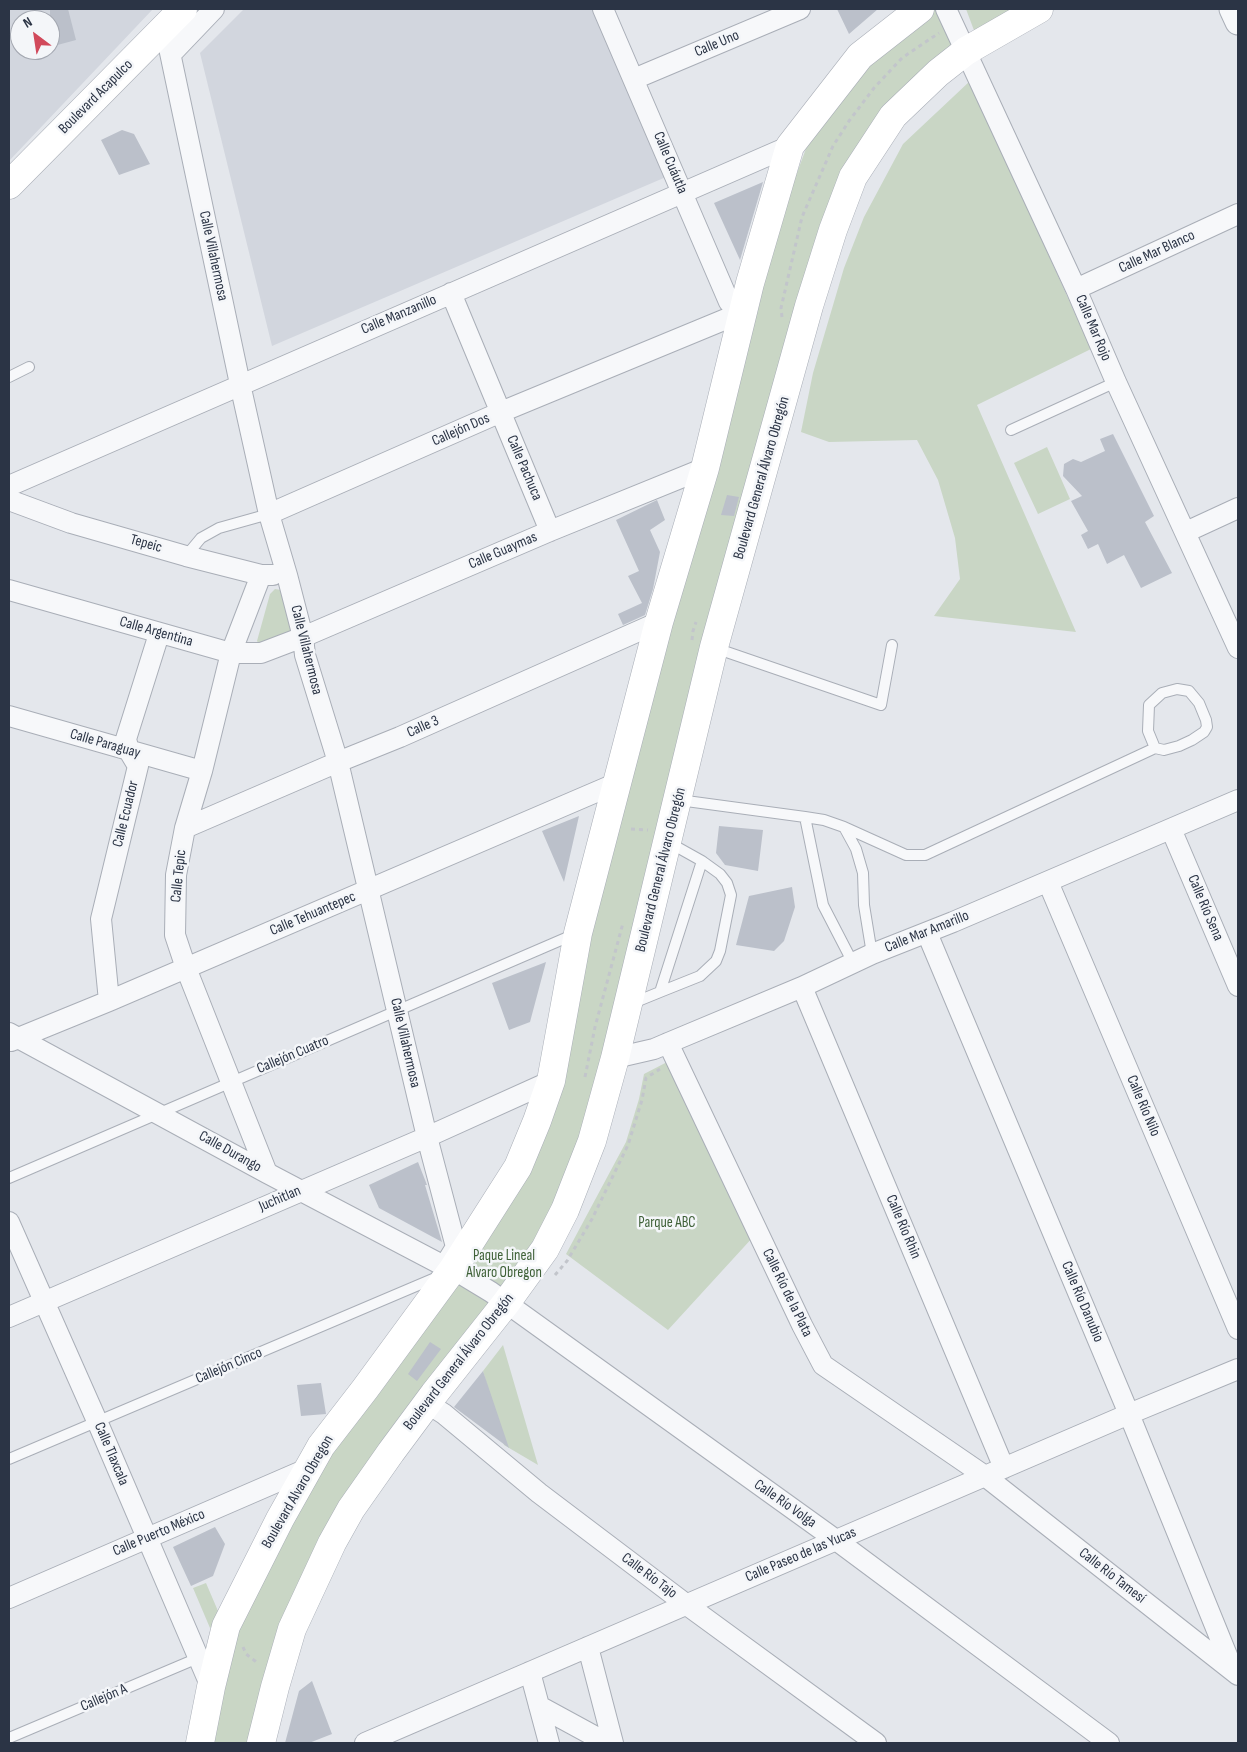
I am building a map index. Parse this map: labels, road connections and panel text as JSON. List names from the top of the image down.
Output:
{
  "streets": {
    "main road": ["Boulevard Acapulco", "Boulevard General Álvaro Obregón", "Boulevard Alvaro Obregon"],
    "street": [
      "Calle Uno",
      "Calle Cuáutla",
      "Calle Mar Blanco",
      "Calle Villahermosa",
      "Calle Manzanillo",
      "Calle Mar Rojo",
      "Callejón Dos",
      "Calle Pachuca",
      "Tepeic",
      "Calle Guaymas",
      "Calle Argentina",
      "Calle 3",
      "Calle Paraguay",
      "Calle Ecuador",
      "Calle Tepic",
      "Calle Río Sena",
      "Calle Tehuantepec",
      "Calle Mar Amarillo",
      "Calle Río Nilo",
      "Calle Durango",
      "Juchitlan",
      "Calle Río Rhin",
      "Calle Río de la Plata",
      "Calle Río Danubio",
      "Calle Tlaxcala",
      "Calle Río Volga",
      "Calle Puerto México",
      "Calle Paseo de las Yucas",
      "Calle Río Tajo",
      "Calle Río Tamesí"
    ],
    "lane": ["Callejón Cuatro", "Callejón Cinco", "Callejón A"]
  },
  "crossings": [
    ["Calle Uno", "Calle Cuáutla"],
    ["Boulevard Acapulco", "Calle Villahermosa"],
    ["Calle Cuáutla", "Calle Manzanillo"],
    ["Calle Cuáutla", "Callejón Dos"],
    ["Calle Mar Blanco", "Calle Mar Rojo"],
    ["Calle Villahermosa", "Calle Manzanillo"],
    ["Calle Villahermosa", "Callejón Dos"],
    ["Calle Villahermosa", "Tepeic"],
    ["Calle Villahermosa", "Calle Guaymas"],
    ["Calle Villahermosa", "Calle Argentina"],
    ["Calle Villahermosa", "Calle 3"],
    ["Calle Villahermosa", "Calle Tehuantepec"],
    ["Calle Villahermosa", "Callejón Cuatro"],
    ["Calle Villahermosa", "Calle Durango"],
    ["Calle Villahermosa", "Juchitlan"],
    ["Calle Villahermosa", "Callejón Cinco"],
    ["Calle Villahermosa", "Boulevard Alvaro Obregon"],
    ["Calle Villahermosa", "Calle Río Volga"],
    ["Calle Manzanillo", "Calle Pachuca"],
    ["Calle Mar Rojo", "Boulevard General Álvaro Obregón"],
    ["Callejón Dos", "Calle Pachuca"],
    ["Callejón Dos", "Tepeic"],
    ["Calle Pachuca", "Calle Guaymas"],
    ["Boulevard General Álvaro Obregón", "Calle Mar Amarillo"],
    ["Boulevard General Álvaro Obregón", "Calle Río Volga"],
    ["Boulevard General Álvaro Obregón", "Calle Río Tajo"],
    ["Tepeic", "Calle Tepic"],
    ["Calle Guaymas", "Calle Argentina"],
    ["Calle Argentina", "Calle Ecuador"],
    ["Calle Argentina", "Calle Tepic"],
    ["Calle 3", "Calle Tepic"],
    ["Calle Paraguay", "Calle Ecuador"],
    ["Calle Paraguay", "Calle Tepic"],
    ["Calle Ecuador", "Calle Tehuantepec"],
    ["Calle Tepic", "Calle Tehuantepec"],
    ["Calle Tepic", "Callejón Cuatro"],
    ["Calle Tepic", "Calle Durango"],
    ["Calle Río Sena", "Calle Mar Amarillo"],
    ["Calle Tehuantepec", "Calle Durango"],
    ["Calle Mar Amarillo", "Calle Río Nilo"],
    ["Calle Mar Amarillo", "Calle Río Rhin"],
    ["Calle Mar Amarillo", "Calle Río de la Plata"],
    ["Calle Mar Amarillo", "Calle Río Danubio"],
    ["Callejón Cuatro", "Calle Durango"],
    ["Calle Durango", "Juchitlan"],
    ["Calle Durango", "Callejón Cinco"],
    ["Calle Durango", "Boulevard Alvaro Obregon"],
    ["Calle Durango", "Calle Río Volga"],
    ["Juchitlan", "Calle Tlaxcala"],
    ["Calle Río Rhin", "Calle Paseo de las Yucas"],
    ["Calle Río de la Plata", "Calle Paseo de las Yucas"],
    ["Calle Río de la Plata", "Calle Río Tamesí"],
    ["Calle Río Danubio", "Calle Paseo de las Yucas"],
    ["Calle Río Danubio", "Calle Río Tamesí"],
    ["Callejón Cinco", "Calle Tlaxcala"],
    ["Callejón Cinco", "Boulevard Alvaro Obregon"],
    ["Callejón Cinco", "Calle Río Volga"],
    ["Calle Tlaxcala", "Boulevard Alvaro Obregon"],
    ["Calle Tlaxcala", "Calle Puerto México"],
    ["Calle Tlaxcala", "Callejón A"],
    ["Boulevard Alvaro Obregon", "Calle Río Volga"],
    ["Boulevard Alvaro Obregon", "Calle Puerto México"],
    ["Calle Río Volga", "Calle Paseo de las Yucas"],
    ["Calle Paseo de las Yucas", "Calle Río Tajo"],
    ["Calle Paseo de las Yucas", "Calle Río Tamesí"]
  ],
  "parks": ["Parque ABC", "Paque Lineal Alvaro Obregon"],
  "north": "top left"
}
